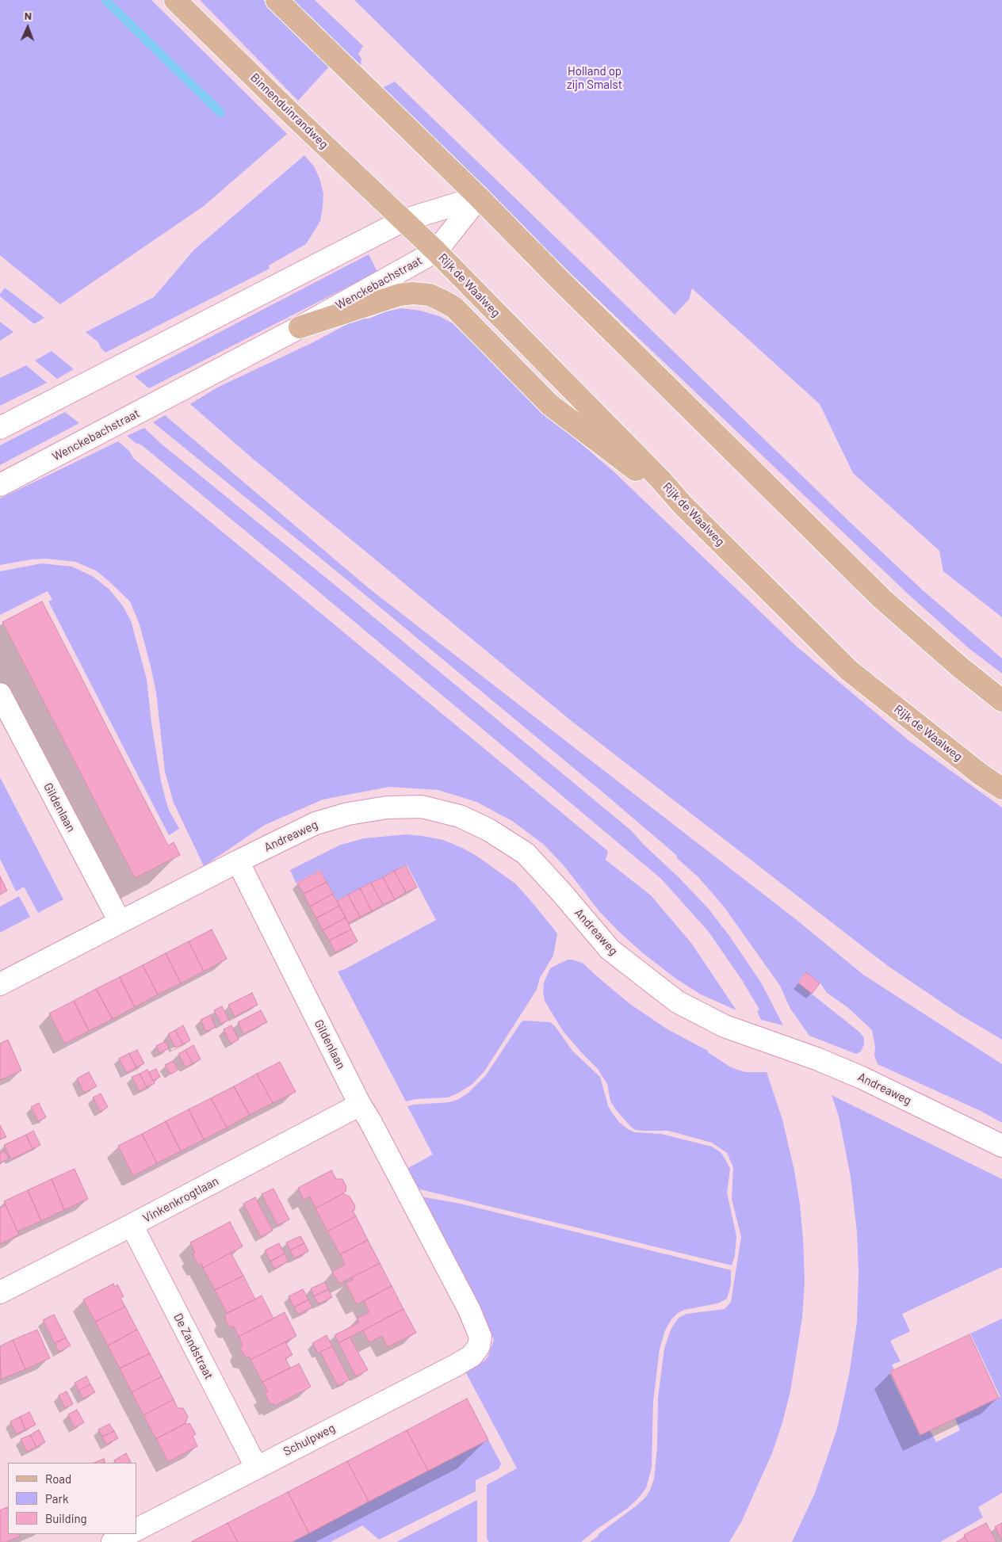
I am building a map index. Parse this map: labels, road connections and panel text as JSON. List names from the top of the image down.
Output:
{
  "streets": {
    "main road": ["Binnenduinrandweg", "Rijk de Waalweg"],
    "street": [
      "Wenckebachstraat",
      "Gildenlaan",
      "Andreaweg",
      "Vinkenkrogtlaan",
      "De Zandstraat",
      "Schulpweg"
    ]
  },
  "crossings": [
    ["Binnenduinrandweg", "Rijk de Waalweg"],
    ["Wenckebachstraat", "Rijk de Waalweg"],
    ["Gildenlaan", "Andreaweg"],
    ["Gildenlaan", "Vinkenkrogtlaan"],
    ["Gildenlaan", "Schulpweg"],
    ["Vinkenkrogtlaan", "De Zandstraat"],
    ["De Zandstraat", "Schulpweg"]
  ],
  "parks": ["Holland op zijn Smalst"],
  "legend": ["Road", "Park", "Building"],
  "north": "top"
}
